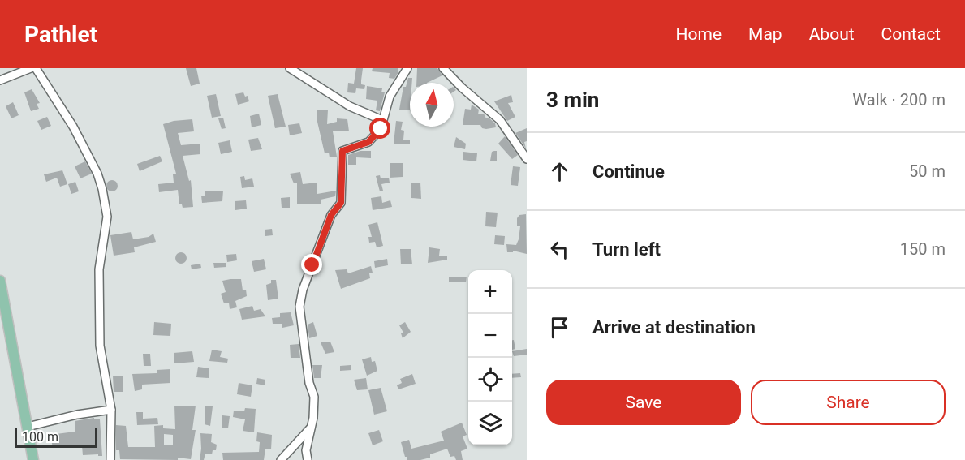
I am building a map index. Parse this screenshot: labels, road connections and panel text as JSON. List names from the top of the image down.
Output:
{
  "scale_bar": "100 m",
  "north": "top",
  "page": {
    "header": "Pathlet",
    "nav": [
      "Home",
      "Map",
      "About",
      "Contact"
    ],
    "heading": ["3 min", "Walk · 200 m"],
    "list": [
      ["Continue", "50 m"],
      ["Turn left", "150 m"],
      "Arrive at destination"
    ],
    "map_buttons": ["+", "−"],
    "buttons": ["Save", "Share"],
    "scale": "100 m"
  }
}
